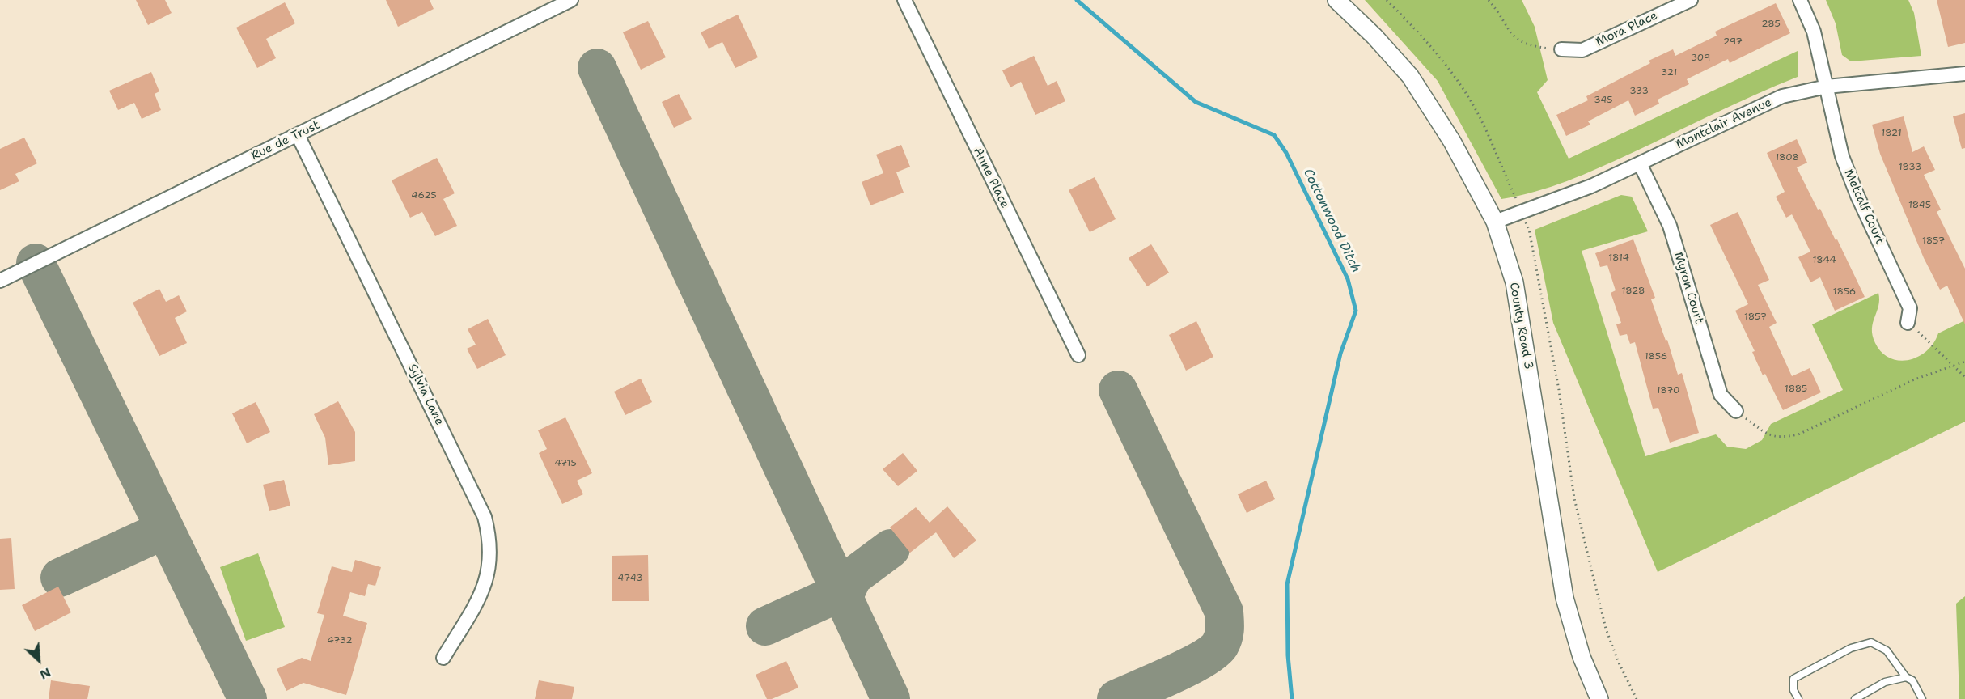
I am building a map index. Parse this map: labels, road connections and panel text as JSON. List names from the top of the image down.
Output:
{
  "streets": {
    "street": [
      "Mora Place",
      "Montclair Avenue",
      "Rue de Trust",
      "Anne Place",
      "Metcalf Court",
      "Myron Court",
      "County Road 3",
      "Sylvia Lane"
    ]
  },
  "crossings": [
    ["Montclair Avenue", "Metcalf Court"],
    ["Montclair Avenue", "Myron Court"],
    ["Montclair Avenue", "County Road 3"],
    ["Rue de Trust", "Sylvia Lane"]
  ],
  "water": ["Cottonwood Ditch"],
  "house_numbers": [
    "285",
    "297",
    "309",
    "321",
    "333",
    "345",
    "1821",
    "1808",
    "1833",
    "4625",
    "1845",
    "1857",
    "1814",
    "1844",
    "1828",
    "1856",
    "1857",
    "1856",
    "1885",
    "1870",
    "4715",
    "4743",
    "4732"
  ],
  "north": "bottom right"
}
